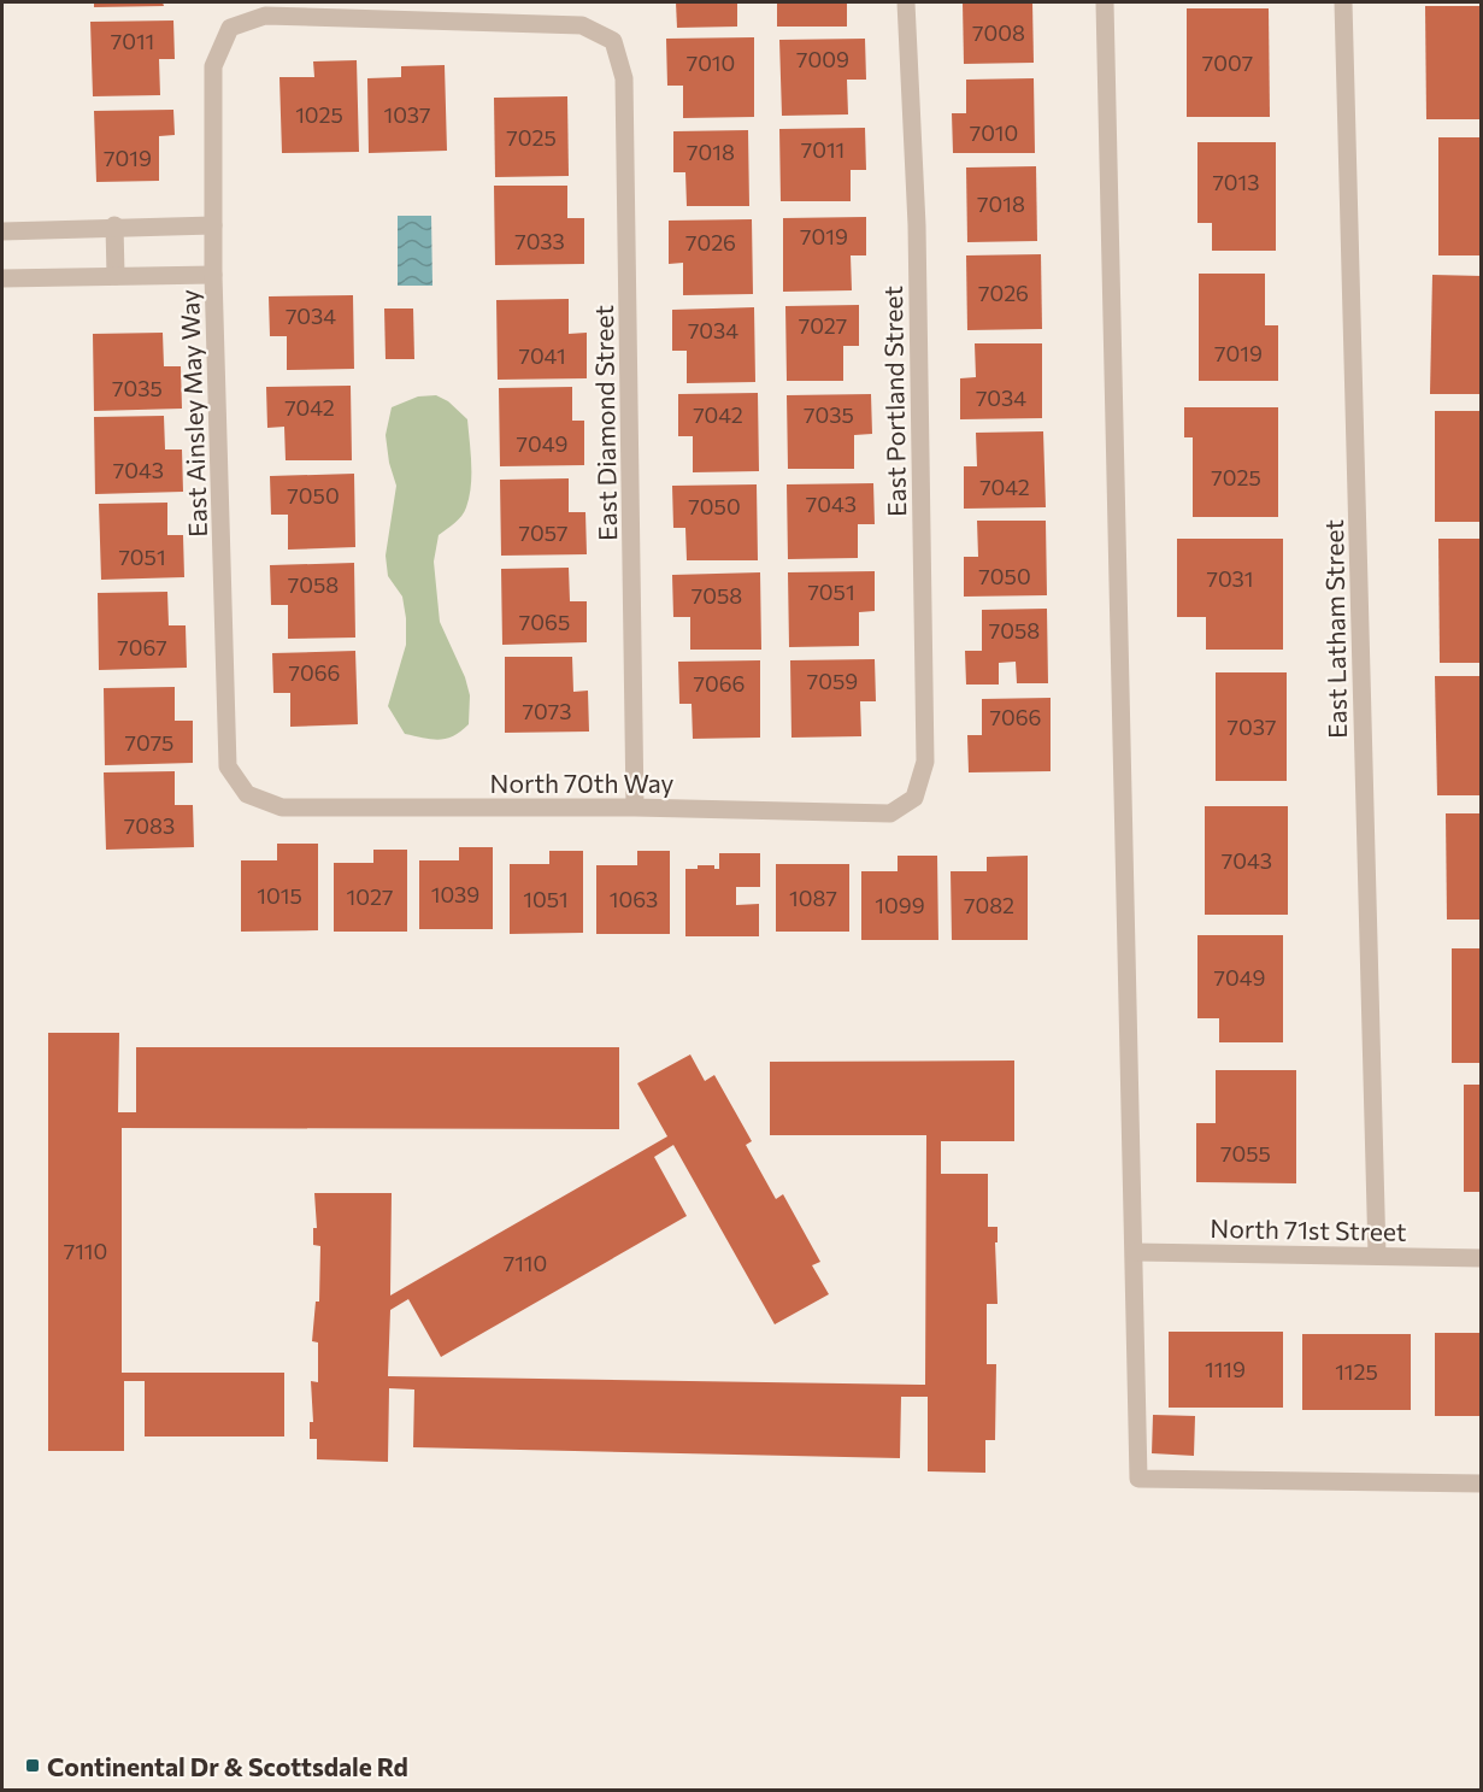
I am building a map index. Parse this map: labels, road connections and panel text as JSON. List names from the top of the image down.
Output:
{
  "streets": {
    "street": [
      "East Portland Street",
      "East Ainsley May Way",
      "East Diamond Street",
      "East Latham Street",
      "North 70th Way",
      "North 71st Street"
    ]
  },
  "crossings": [
    ["East Portland Street", "North 70th Way"],
    ["East Ainsley May Way", "East Diamond Street"],
    ["East Ainsley May Way", "North 70th Way"],
    ["East Diamond Street", "North 70th Way"],
    ["East Latham Street", "North 71st Street"]
  ],
  "places": {
    "transit": ["Continental Dr & Scottsdale Rd"]
  },
  "house_numbers": [
    "7008",
    "7011",
    "7009",
    "7010",
    "7007",
    "1025",
    "1037",
    "7010",
    "7025",
    "7011",
    "7018",
    "7019",
    "7013",
    "7018",
    "7019",
    "7033",
    "7026",
    "7026",
    "7034",
    "7027",
    "7034",
    "7019",
    "7041",
    "7035",
    "7034",
    "7042",
    "7042",
    "7035",
    "7049",
    "7043",
    "7025",
    "7042",
    "7050",
    "7043",
    "7050",
    "7057",
    "7051",
    "7050",
    "7031",
    "7058",
    "7051",
    "7058",
    "7065",
    "7058",
    "7067",
    "7066",
    "7059",
    "7066",
    "7073",
    "7066",
    "7037",
    "7075",
    "7083",
    "7043",
    "1039",
    "1015",
    "1027",
    "1087",
    "1051",
    "1063",
    "1099",
    "7082",
    "7049",
    "7055",
    "7110",
    "7110",
    "1119",
    "1125"
  ]
}
